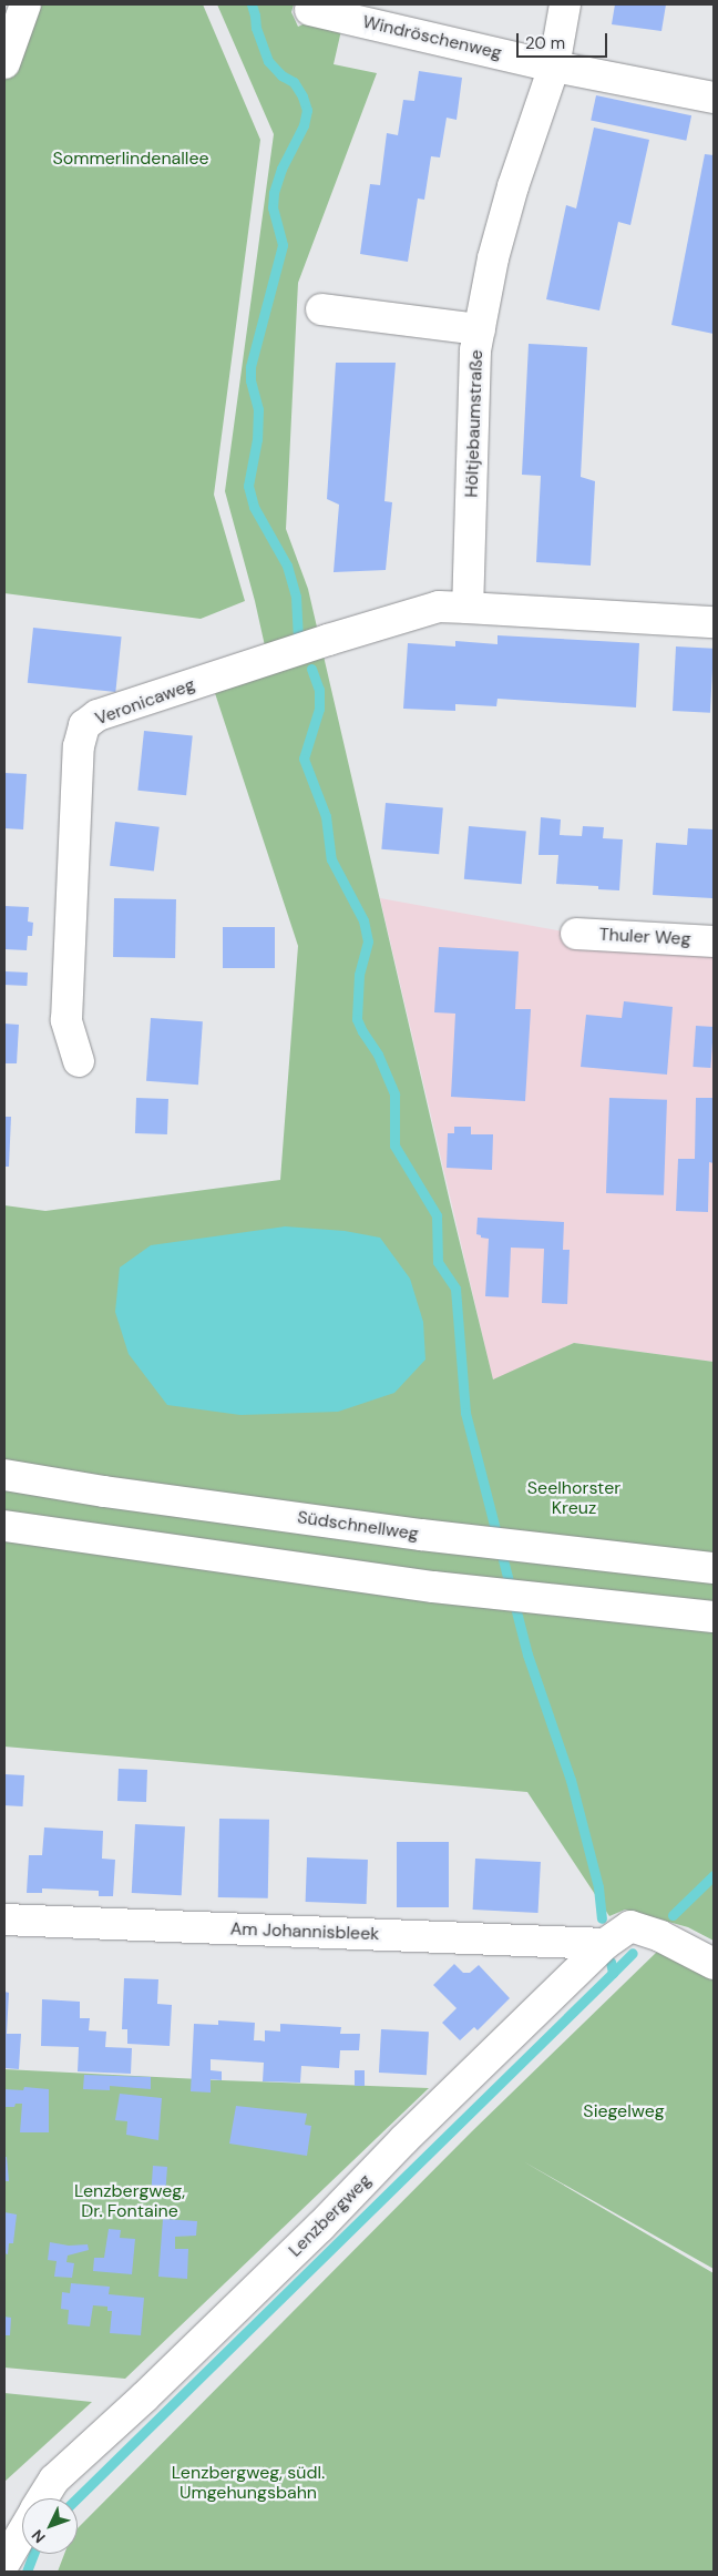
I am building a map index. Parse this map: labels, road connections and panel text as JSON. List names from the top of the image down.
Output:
{
  "streets": {
    "main road": [
      "Windröschenweg",
      "Höltjebaumstraße",
      "Veronicaweg",
      "Thuler Weg",
      "Südschnellweg",
      "Am Johannisbleek",
      "Lenzbergweg"
    ]
  },
  "crossings": [
    ["Windröschenweg", "Höltjebaumstraße"],
    ["Höltjebaumstraße", "Veronicaweg"],
    ["Am Johannisbleek", "Lenzbergweg"]
  ],
  "parks": [
    "Sommerlindenallee",
    "Seelhorster Kreuz",
    "Siegelweg",
    "Lenzbergweg, Dr. Fontaine",
    "Lenzbergweg, südl. Umgehungsbahn"
  ],
  "scale_bar": "20 m",
  "north": "bottom left"
}
